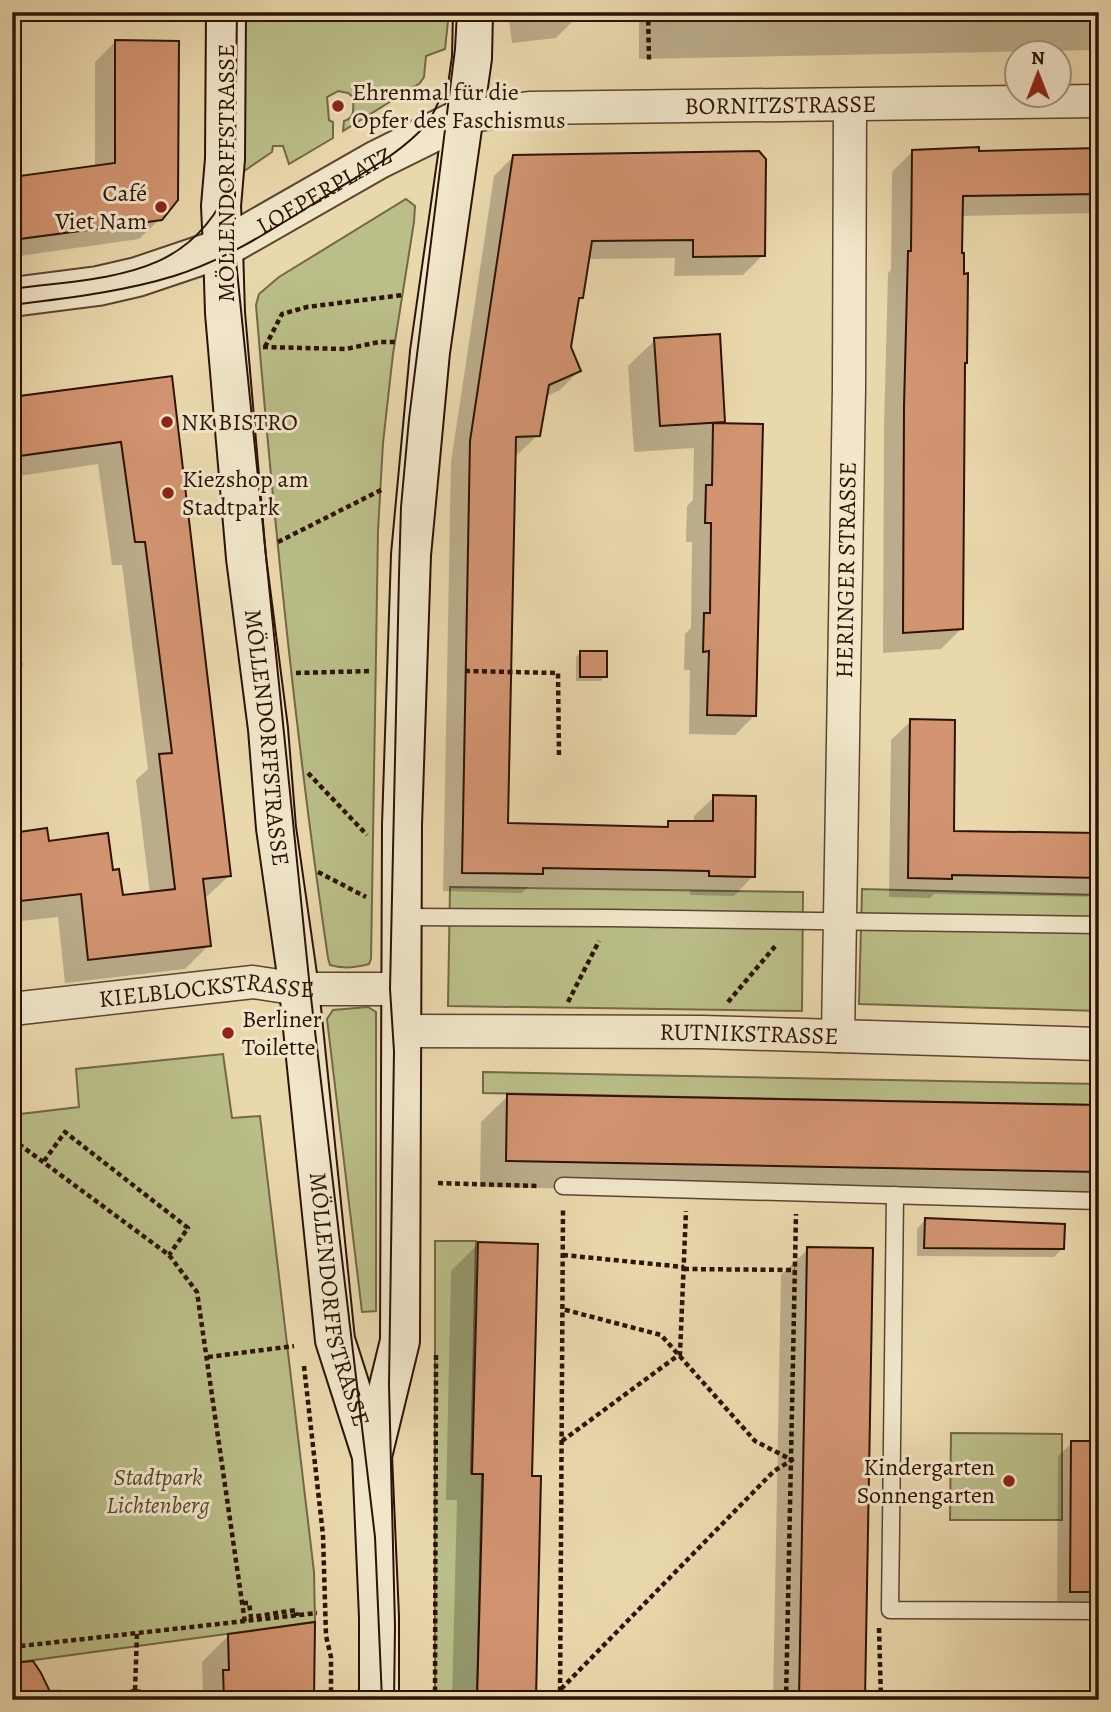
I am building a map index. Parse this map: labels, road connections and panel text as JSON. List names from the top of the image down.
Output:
{
  "streets": {
    "main road": ["MÖLLENDORFFSTRASSE", "LOEPERPLATZ"],
    "street": [
      "BORNITZSTRASSE",
      "HERINGER STRASSE",
      "KIELBLOCKSTRASSE",
      "RUTNIKSTRASSE"
    ]
  },
  "crossings": [
    ["BORNITZSTRASSE", "MÖLLENDORFFSTRASSE"],
    ["BORNITZSTRASSE", "LOEPERPLATZ"],
    ["BORNITZSTRASSE", "HERINGER STRASSE"],
    ["MÖLLENDORFFSTRASSE", "LOEPERPLATZ"],
    ["MÖLLENDORFFSTRASSE", "KIELBLOCKSTRASSE"],
    ["MÖLLENDORFFSTRASSE", "RUTNIKSTRASSE"],
    ["HERINGER STRASSE", "RUTNIKSTRASSE"]
  ],
  "parks": ["Stadtpark Lichtenberg"],
  "places": [
    "Ehrenmal für die Opfer des Faschismus",
    "Café Viet Nam",
    "NK BISTRO",
    "Kiezshop am Stadtpark",
    "Berliner Toilette",
    "Kindergarten Sonnengarten"
  ],
  "north": "top"
}
